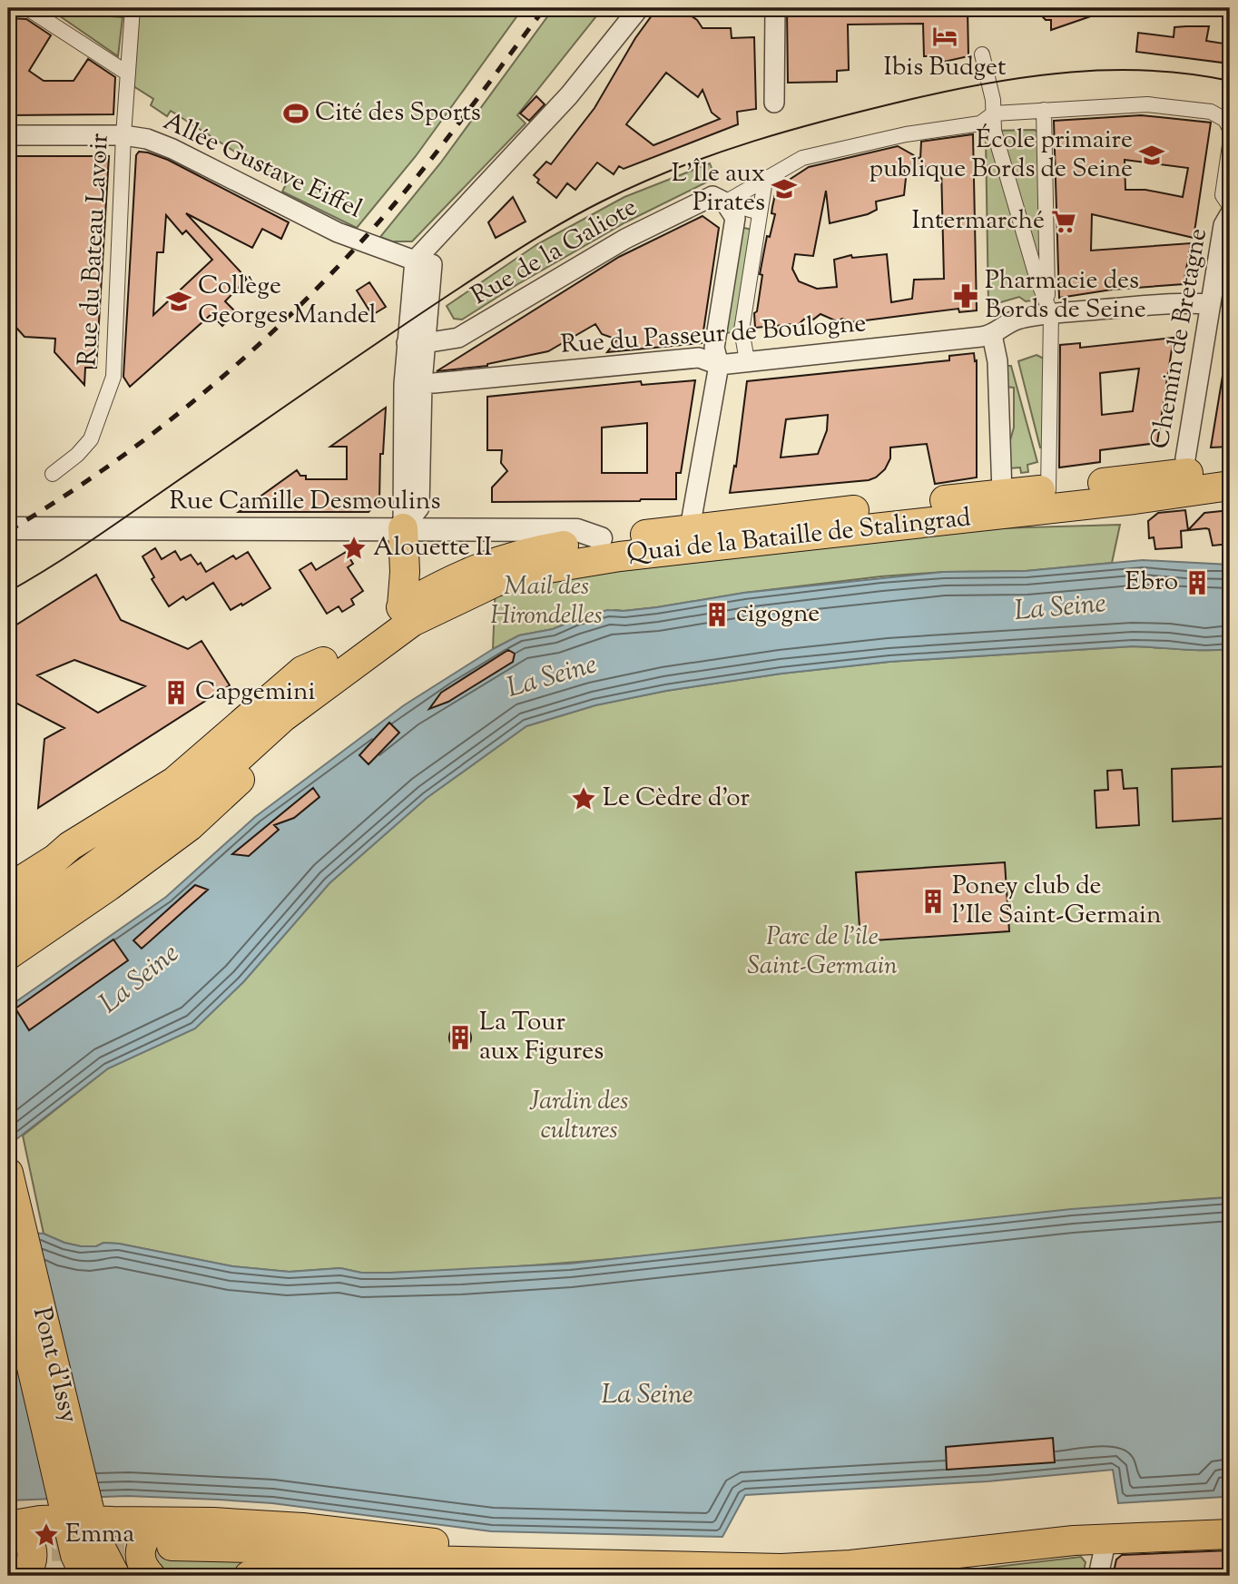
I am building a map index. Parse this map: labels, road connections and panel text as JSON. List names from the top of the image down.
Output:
{
  "streets": {
    "main road": ["Quai de la Bataille de Stalingrad", "Pont d'Issy"],
    "street": [
      "Allée Gustave Eiffel",
      "Rue du Bateau Lavoir",
      "Rue de la Galiote",
      "Rue du Passeur de Boulogne",
      "Chemin de Bretagne",
      "Rue Camille Desmoulins"
    ]
  },
  "crossings": [
    ["Allée Gustave Eiffel", "Rue du Bateau Lavoir"],
    ["Rue du Passeur de Boulogne", "Chemin de Bretagne"],
    ["Chemin de Bretagne", "Quai de la Bataille de Stalingrad"],
    ["Rue Camille Desmoulins", "Quai de la Bataille de Stalingrad"]
  ],
  "water": ["La Seine"],
  "parks": ["Mail des Hirondelles", "Parc de l'île Saint-Germain", "Jardin des cultures"],
  "places": {
    "hotel": ["Ibis Budget"],
    "sports": ["Cité des Sports"],
    "school or university": ["École primaire publique Bords de Seine", "L'Île aux Pirates", "Collège Georges Mandel"],
    "supermarket": ["Intermarché"],
    "pharmacy": ["Pharmacie des Bords de Seine"],
    "place": ["Alouette II", "Le Cèdre d'or", "Emma"],
    "building": [
      "Ebro",
      "cigogne",
      "Capgemini",
      "Poney club de l'Ile Saint-Germain",
      "La Tour aux Figures"
    ]
  }
}
